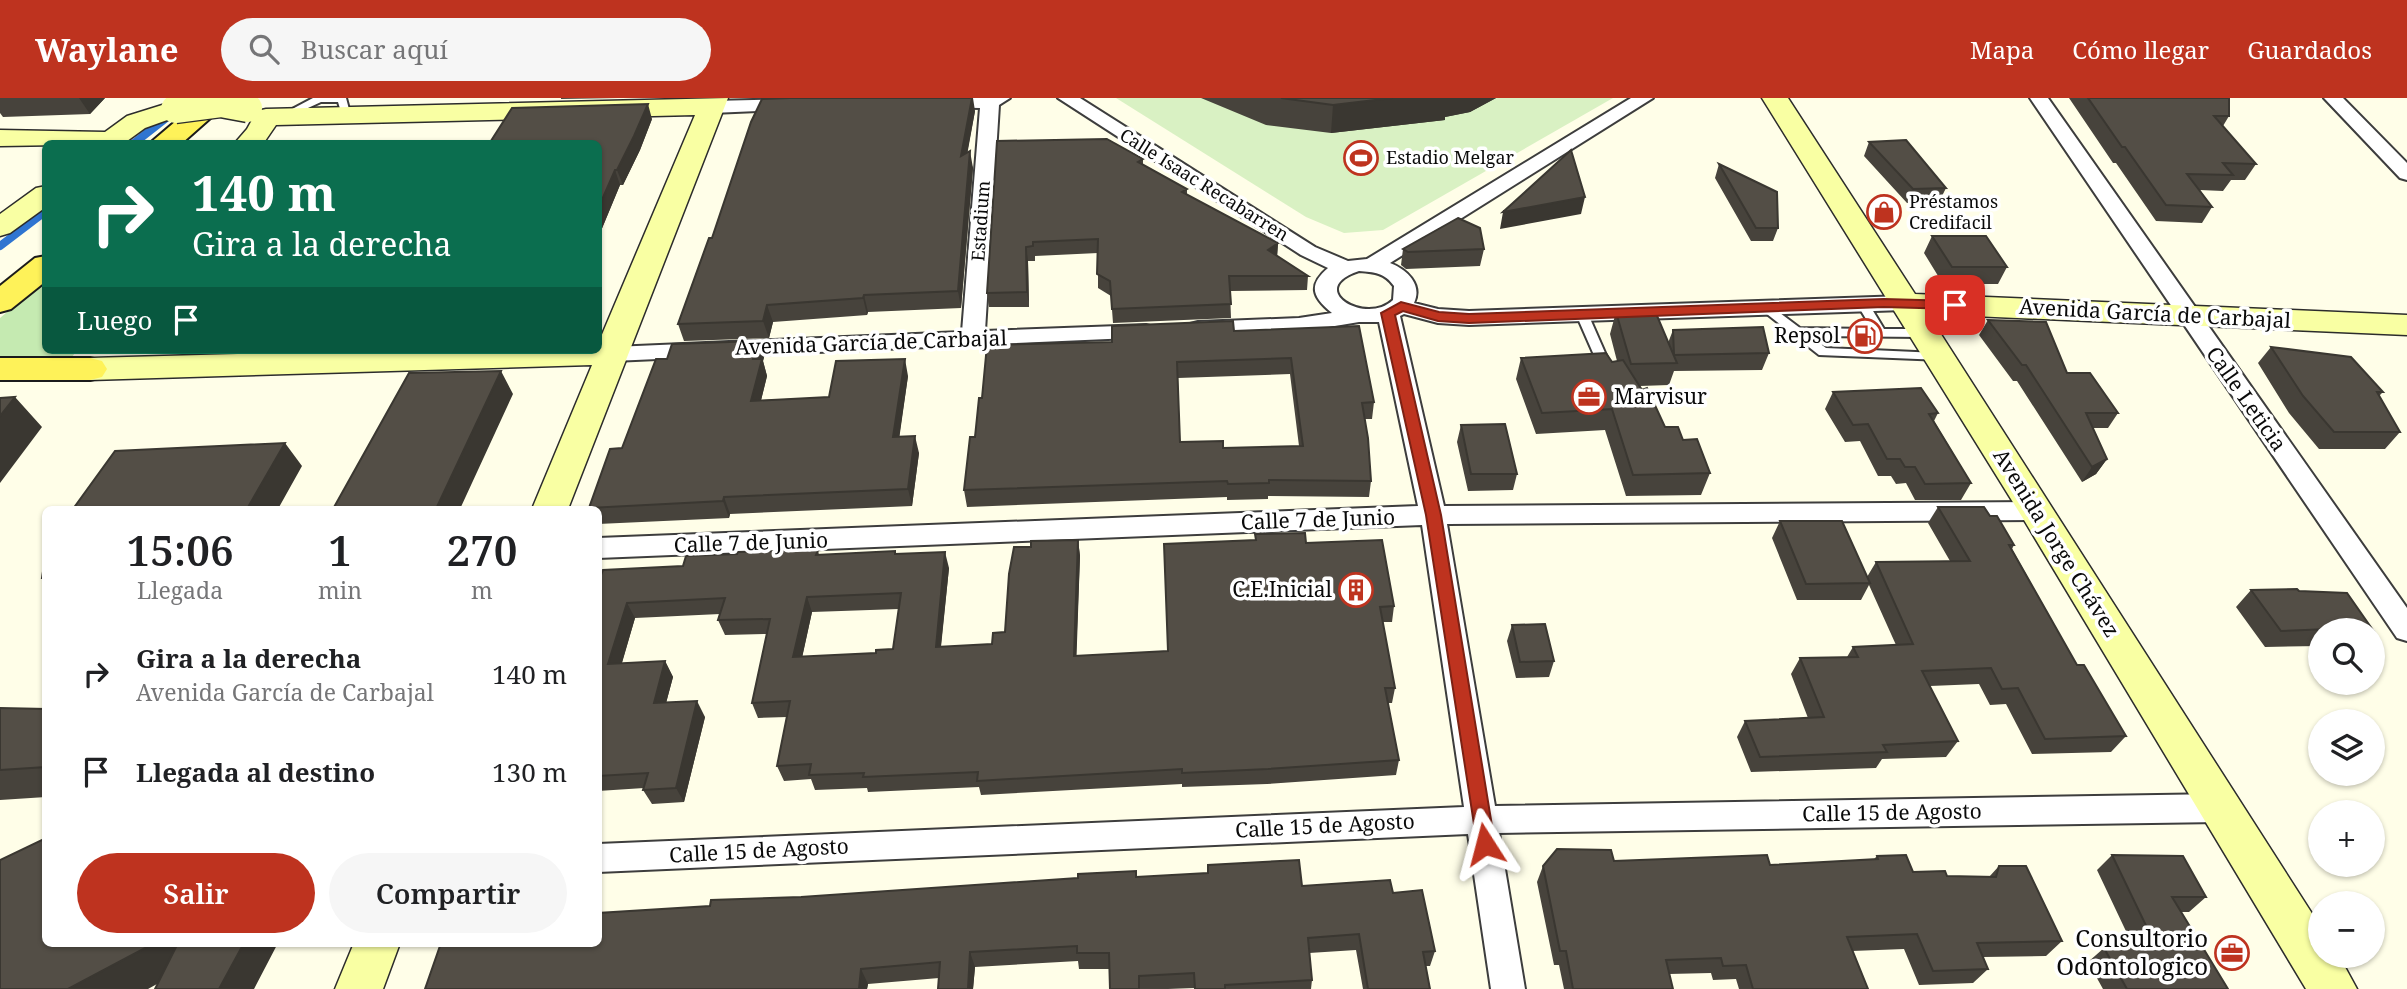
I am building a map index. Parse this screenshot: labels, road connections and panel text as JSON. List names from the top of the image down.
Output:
{
  "streets": {
    "main road": ["Avenida García de Carbajal", "Avenida Jorge Chávez"],
    "street": [
      "Calle Isaac Recabarren",
      "Estadium",
      "Calle Leticia",
      "Calle 7 de Junio",
      "Calle 15 de Agosto"
    ]
  },
  "crossings": [
    ["Calle Isaac Recabarren", "Avenida García de Carbajal"],
    ["Estadium", "Avenida García de Carbajal"],
    ["Avenida García de Carbajal", "Calle Leticia"],
    ["Avenida García de Carbajal", "Avenida Jorge Chávez"],
    ["Calle 7 de Junio", "Avenida Jorge Chávez"],
    ["Avenida Jorge Chávez", "Calle 15 de Agosto"]
  ],
  "places": {
    "sports": ["Estadio Melgar"],
    "shop": ["Préstamos Credifacil"],
    "fuel station": ["Repsol"],
    "office": ["Marvisur", "Consultorio Odontologico"],
    "building": ["C.E.Inicial"]
  },
  "page": {
    "header": "Waylane",
    "search": "Buscar aquí",
    "nav": ["Mapa", "Cómo llegar", "Guardados"],
    "turn": ["140 m", "Gira a la derecha"],
    "then": "Luego",
    "eta": [
      "15:06",
      "Llegada",
      "1",
      "min",
      "270",
      "m"
    ],
    "map_buttons": ["+", "−"],
    "list": [
      {
        "name": "Gira a la derecha",
        "note": "Avenida García de Carbajal",
        "value": "140 m"
      },
      {
        "name": "Llegada al destino",
        "value": "130 m"
      }
    ],
    "buttons": ["Salir", "Compartir"]
  }
}
